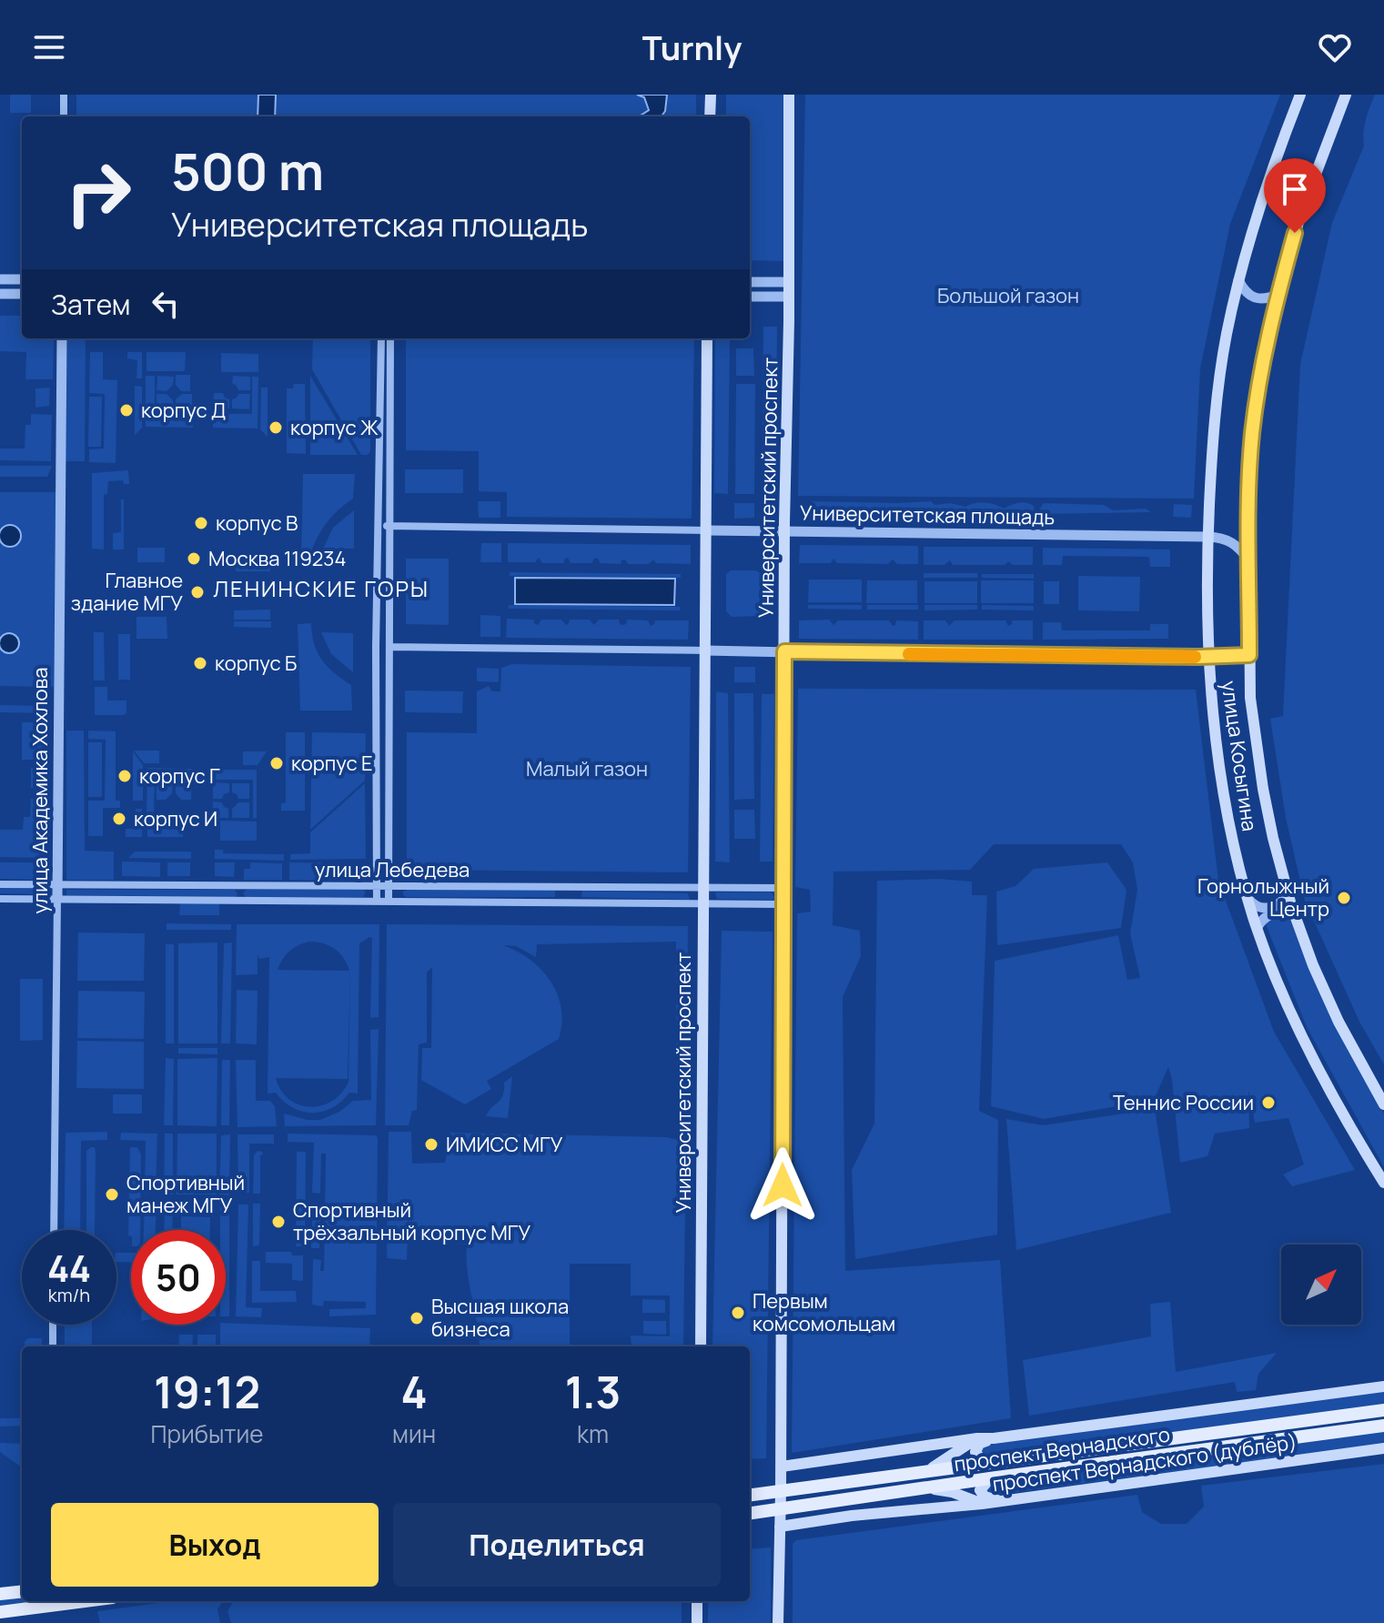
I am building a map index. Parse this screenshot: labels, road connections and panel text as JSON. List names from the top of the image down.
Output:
{
  "streets": {
    "main road": [
      "Университетский проспект",
      "улица Косыгина",
      "проспект Вернадского",
      "проспект Вернадского (дублёр)"
    ],
    "street": ["Университетская площадь", "улица Академика Хохлова", "улица Лебедева"]
  },
  "crossings": [
    ["Университетский проспект", "Университетская площадь"],
    ["Университетский проспект", "улица Лебедева"],
    ["Университетский проспект", "проспект Вернадского"],
    ["Университетский проспект", "проспект Вернадского (дублёр)"],
    ["Университетская площадь", "улица Косыгина"],
    ["улица Академика Хохлова", "улица Лебедева"]
  ],
  "districts": ["ЛЕНИНСКИЕ ГОРЫ"],
  "parks": ["Большой газон", "Малый газон"],
  "places": [
    "корпус Д",
    "корпус Ж",
    "корпус В",
    "Москва 119234",
    "Главное здание МГУ",
    "корпус Б",
    "корпус Е",
    "корпус Г",
    "корпус И",
    "Горнолыжный Центр",
    "Теннис России",
    "ИМИСС МГУ",
    "Спортивный манеж МГУ",
    "Спортивный трёхзальный корпус МГУ",
    "Первым комсомольцам",
    "Высшая школа бизнеса"
  ],
  "north": "top right",
  "page": {
    "header": "Turnly",
    "turn": ["500 m", "Университетская площадь"],
    "then": "Затем",
    "speed": "44 km/h",
    "limit": "50",
    "eta": [
      "19:12",
      "Прибытие",
      "4",
      "мин",
      "1.3",
      "km"
    ],
    "buttons": ["Выход", "Поделиться"]
  }
}
